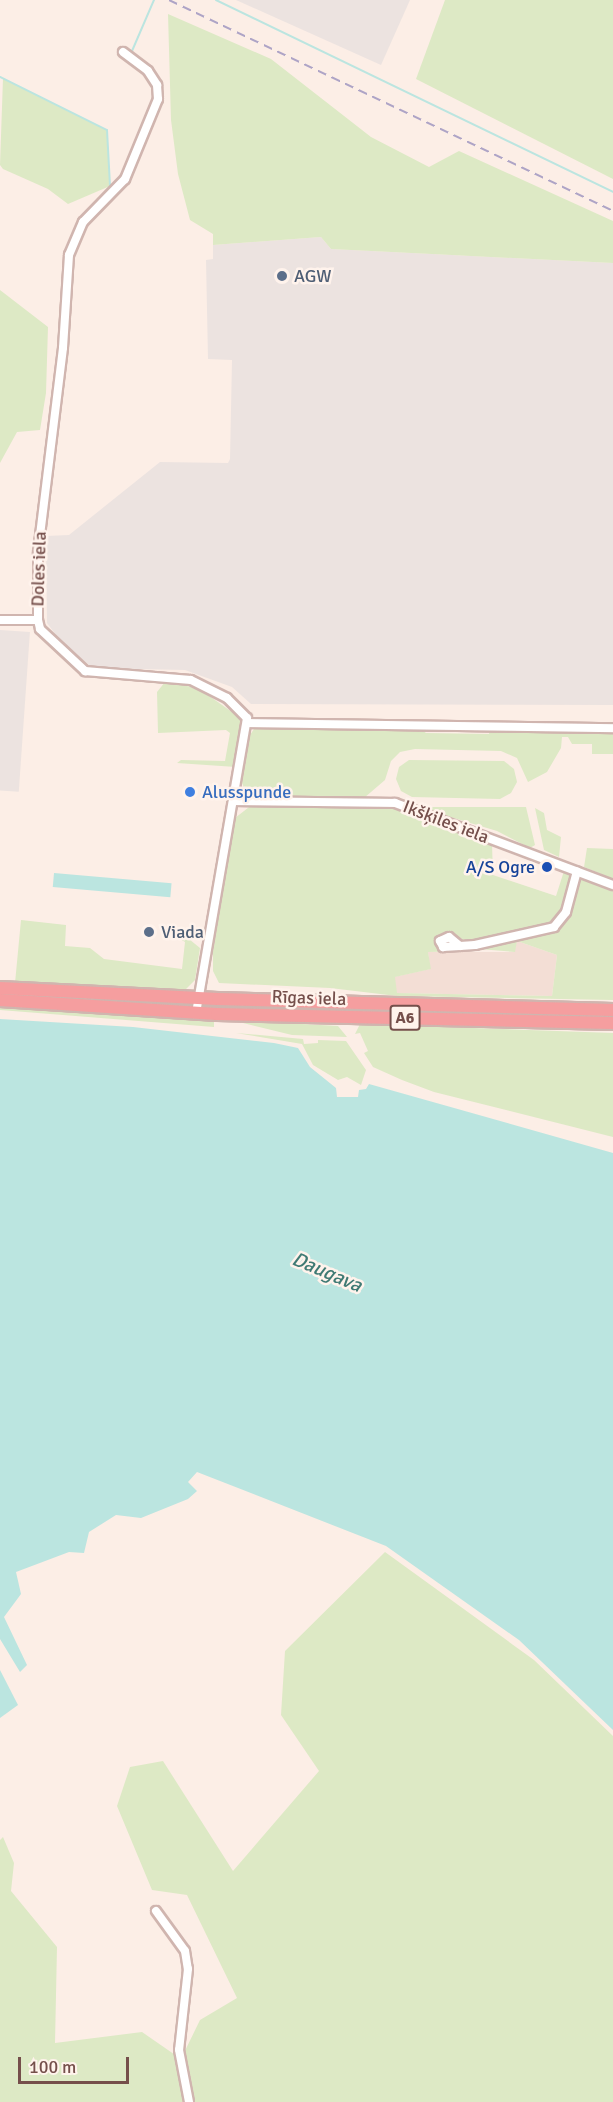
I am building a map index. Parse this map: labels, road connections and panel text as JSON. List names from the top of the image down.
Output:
{
  "streets": {
    "highway": ["Rīgas iela", "A6"],
    "street": ["Doles iela", "Ikšķiles iela"]
  },
  "water": ["Daugava"],
  "places": [
    "AGW",
    "Alusspunde",
    "A/S Ogre",
    "Viada"
  ],
  "scale_bar": "100 m"
}
